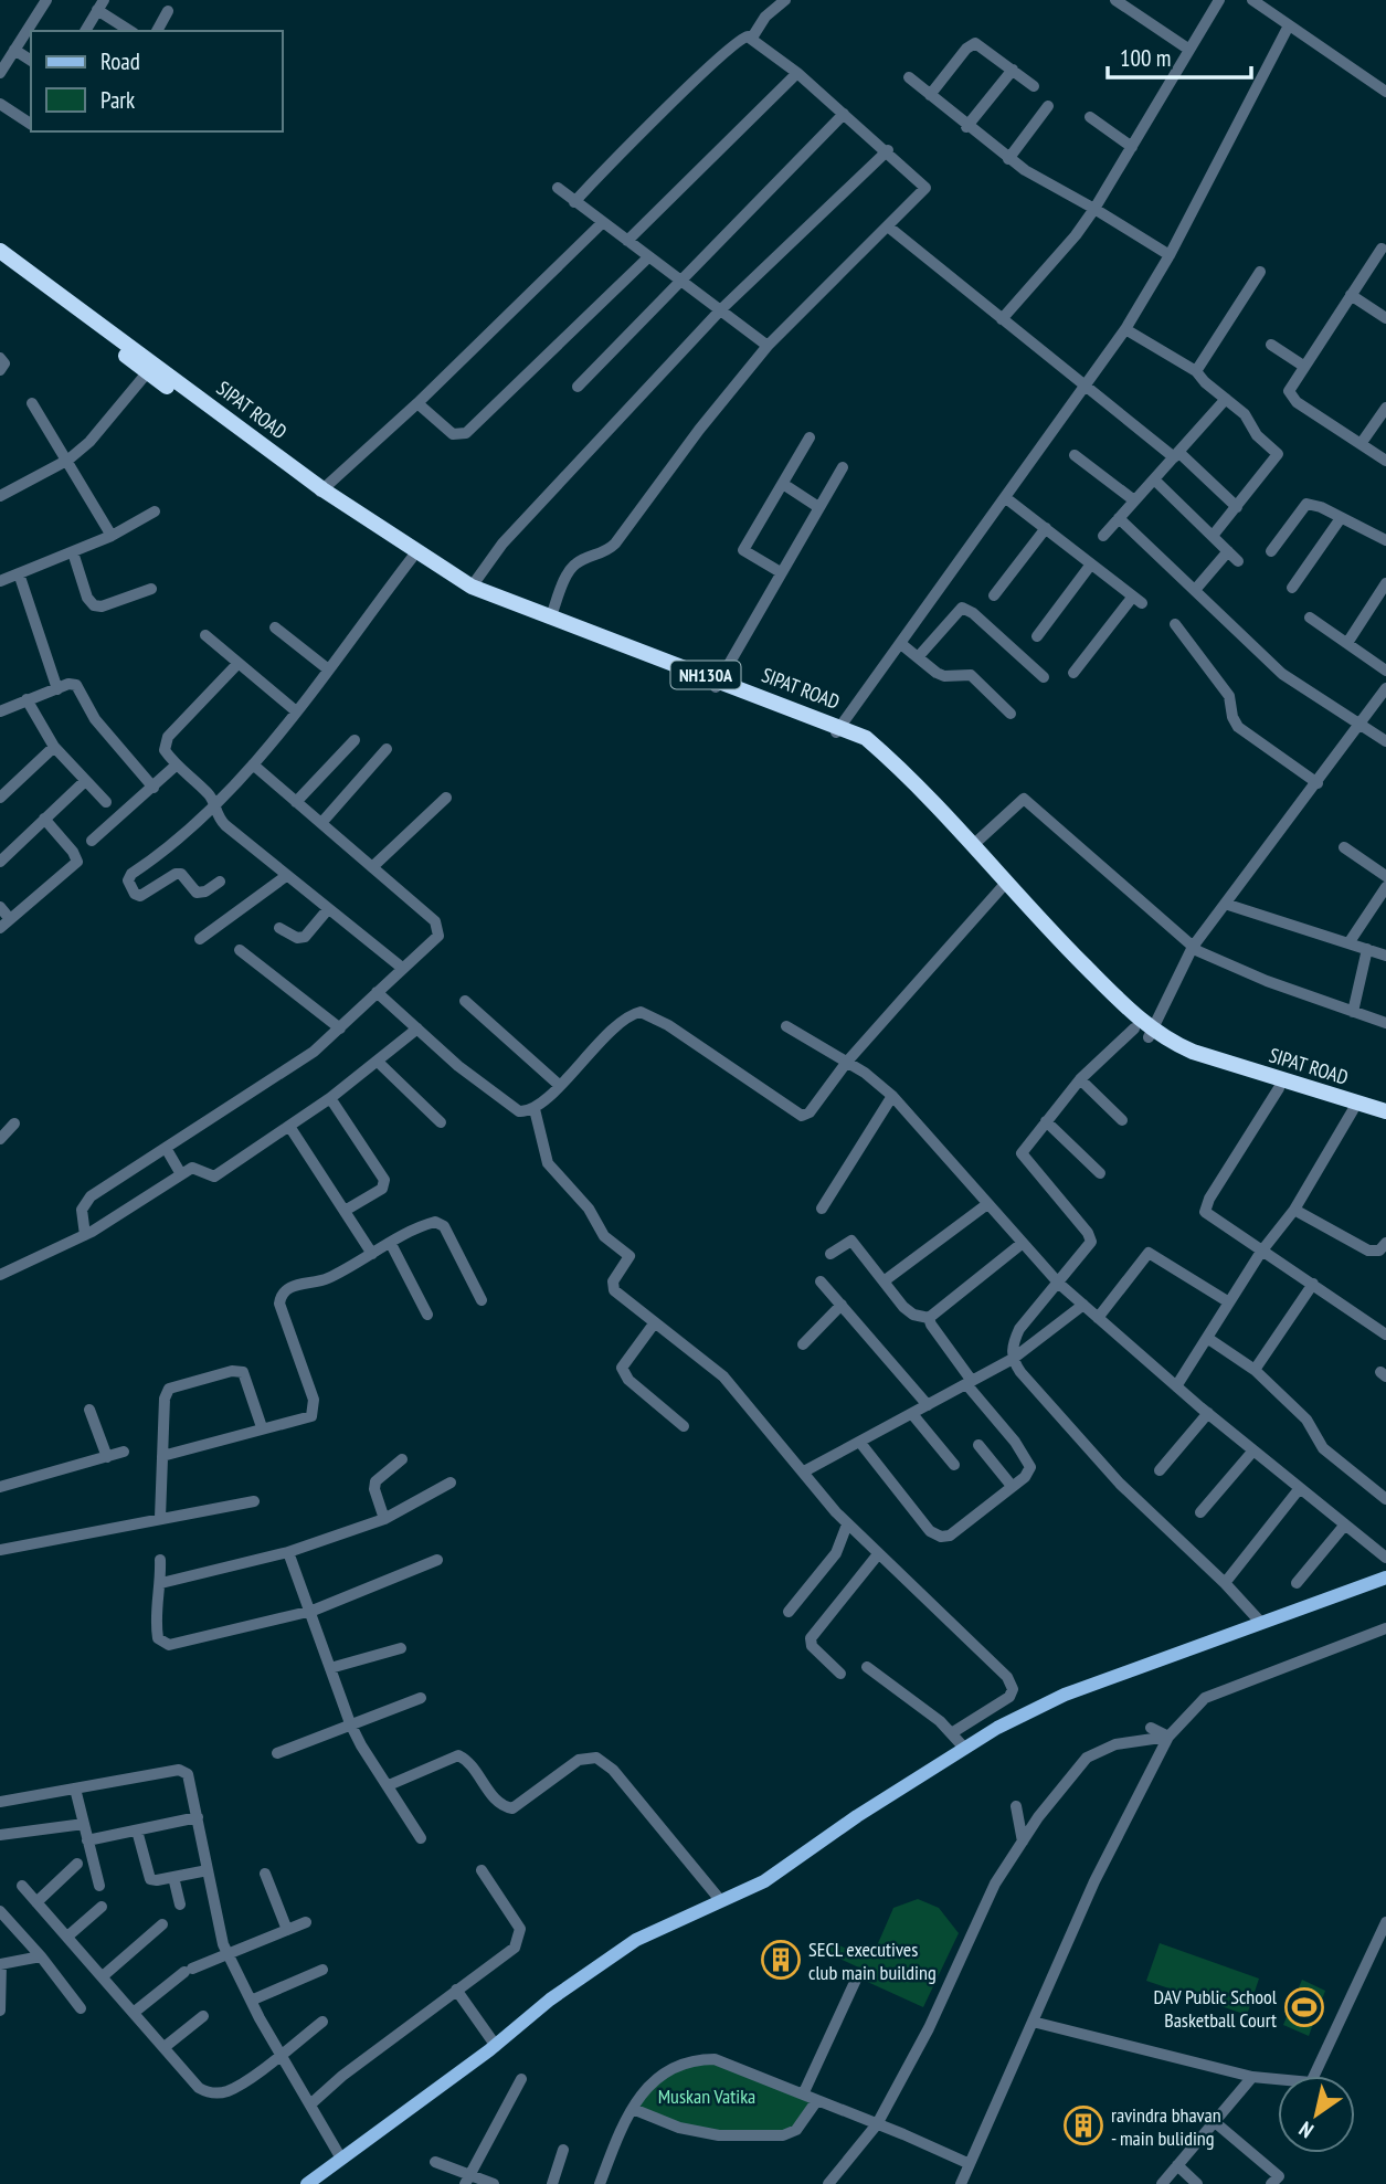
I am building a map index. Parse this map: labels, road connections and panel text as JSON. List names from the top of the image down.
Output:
{
  "streets": {
    "highway": ["SIPAT ROAD", "NH130A"]
  },
  "parks": ["Muskan Vatika"],
  "places": {
    "building": ["SECL executives club main building", "ravindra bhavan - main buliding"],
    "sports": ["DAV Public School Basketball Court"]
  },
  "legend": ["Road", "Park"],
  "scale_bar": "100 m",
  "north": "bottom left"
}
